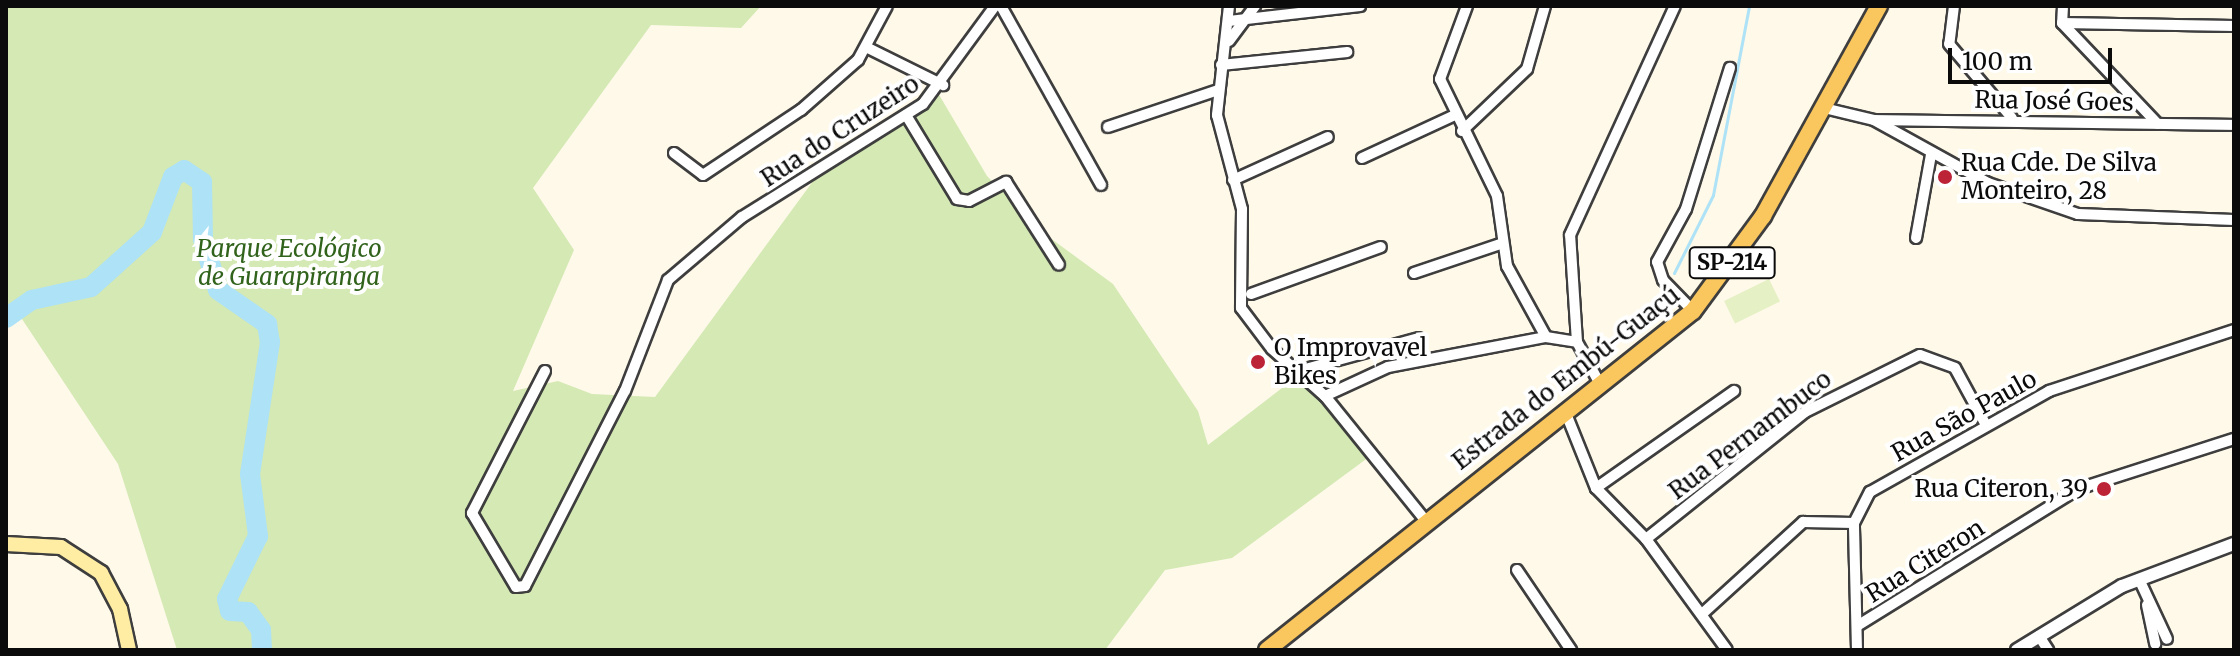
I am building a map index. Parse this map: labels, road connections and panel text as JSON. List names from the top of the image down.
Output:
{
  "streets": {
    "main road": ["SP-214", "Estrada do Embú-Guaçú"],
    "street": [
      "Rua José Goes",
      "Rua do Cruzeiro",
      "Rua São Paulo",
      "Rua Pernambuco",
      "Rua Citeron"
    ]
  },
  "crossings": [
    ["Rua São Paulo", "Rua Pernambuco"]
  ],
  "parks": ["Parque Ecológico de Guarapiranga"],
  "places": ["Rua Cde. De Silva Monteiro, 28", "O Improvavel Bikes", "Rua Citeron, 39"],
  "scale_bar": "100 m"
}
